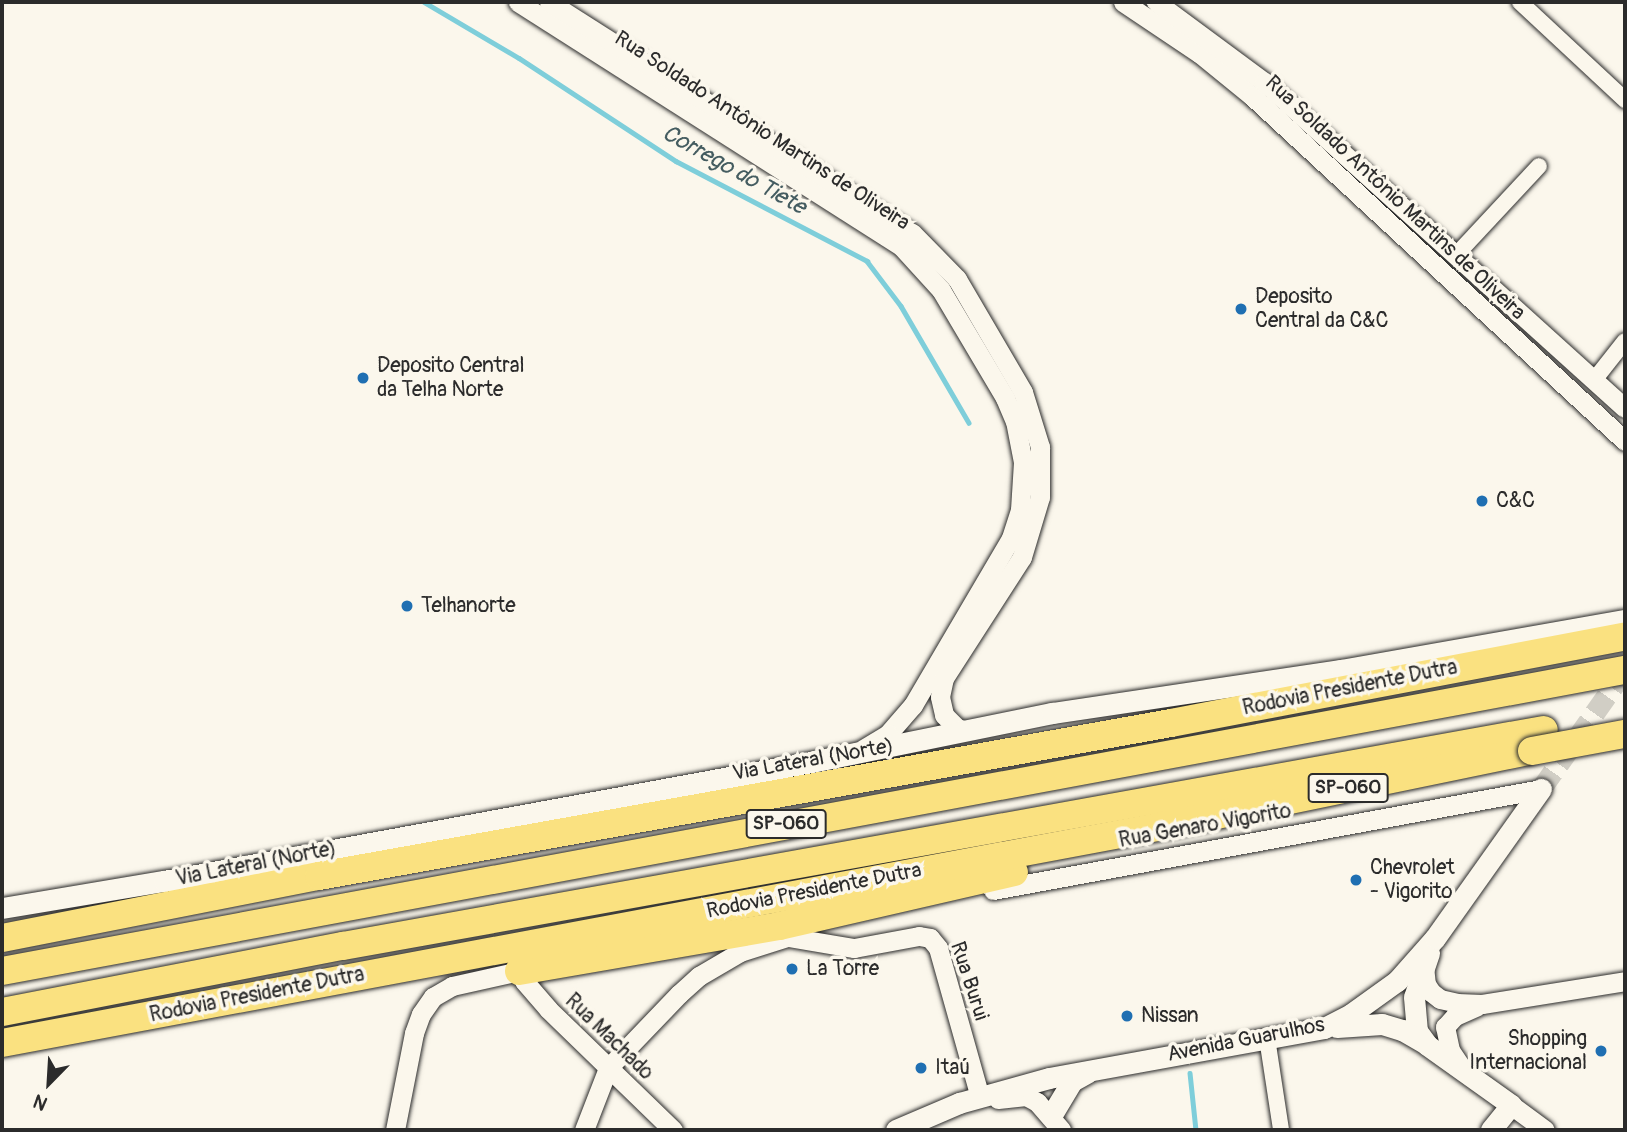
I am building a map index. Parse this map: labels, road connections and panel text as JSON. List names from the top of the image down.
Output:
{
  "streets": {
    "highway": ["Rodovia Presidente Dutra", "SP-060"],
    "main road": ["Via Lateral (Norte)", "Avenida Guarulhos"],
    "street": [
      "Rua Soldado Antônio Martins de Oliveira",
      "Rua Genaro Vigorito",
      "Rua Burui",
      "Rua Machado"
    ]
  },
  "crossings": [
    ["Rua Soldado Antônio Martins de Oliveira", "Via Lateral (Norte)"],
    ["Rua Genaro Vigorito", "Rua Burui"],
    ["Rua Genaro Vigorito", "Rua Machado"],
    ["Rua Genaro Vigorito", "Avenida Guarulhos"],
    ["Rua Burui", "Avenida Guarulhos"]
  ],
  "water": ["Corrego do Tiete"],
  "places": [
    "Deposito Central da C&C",
    "Deposito Central da Telha Norte",
    "C&C",
    "Telhanorte",
    "Chevrolet - Vigorito",
    "La Torre",
    "Nissan",
    "Shopping Internacional",
    "Itaú"
  ],
  "north": "bottom left"
}
